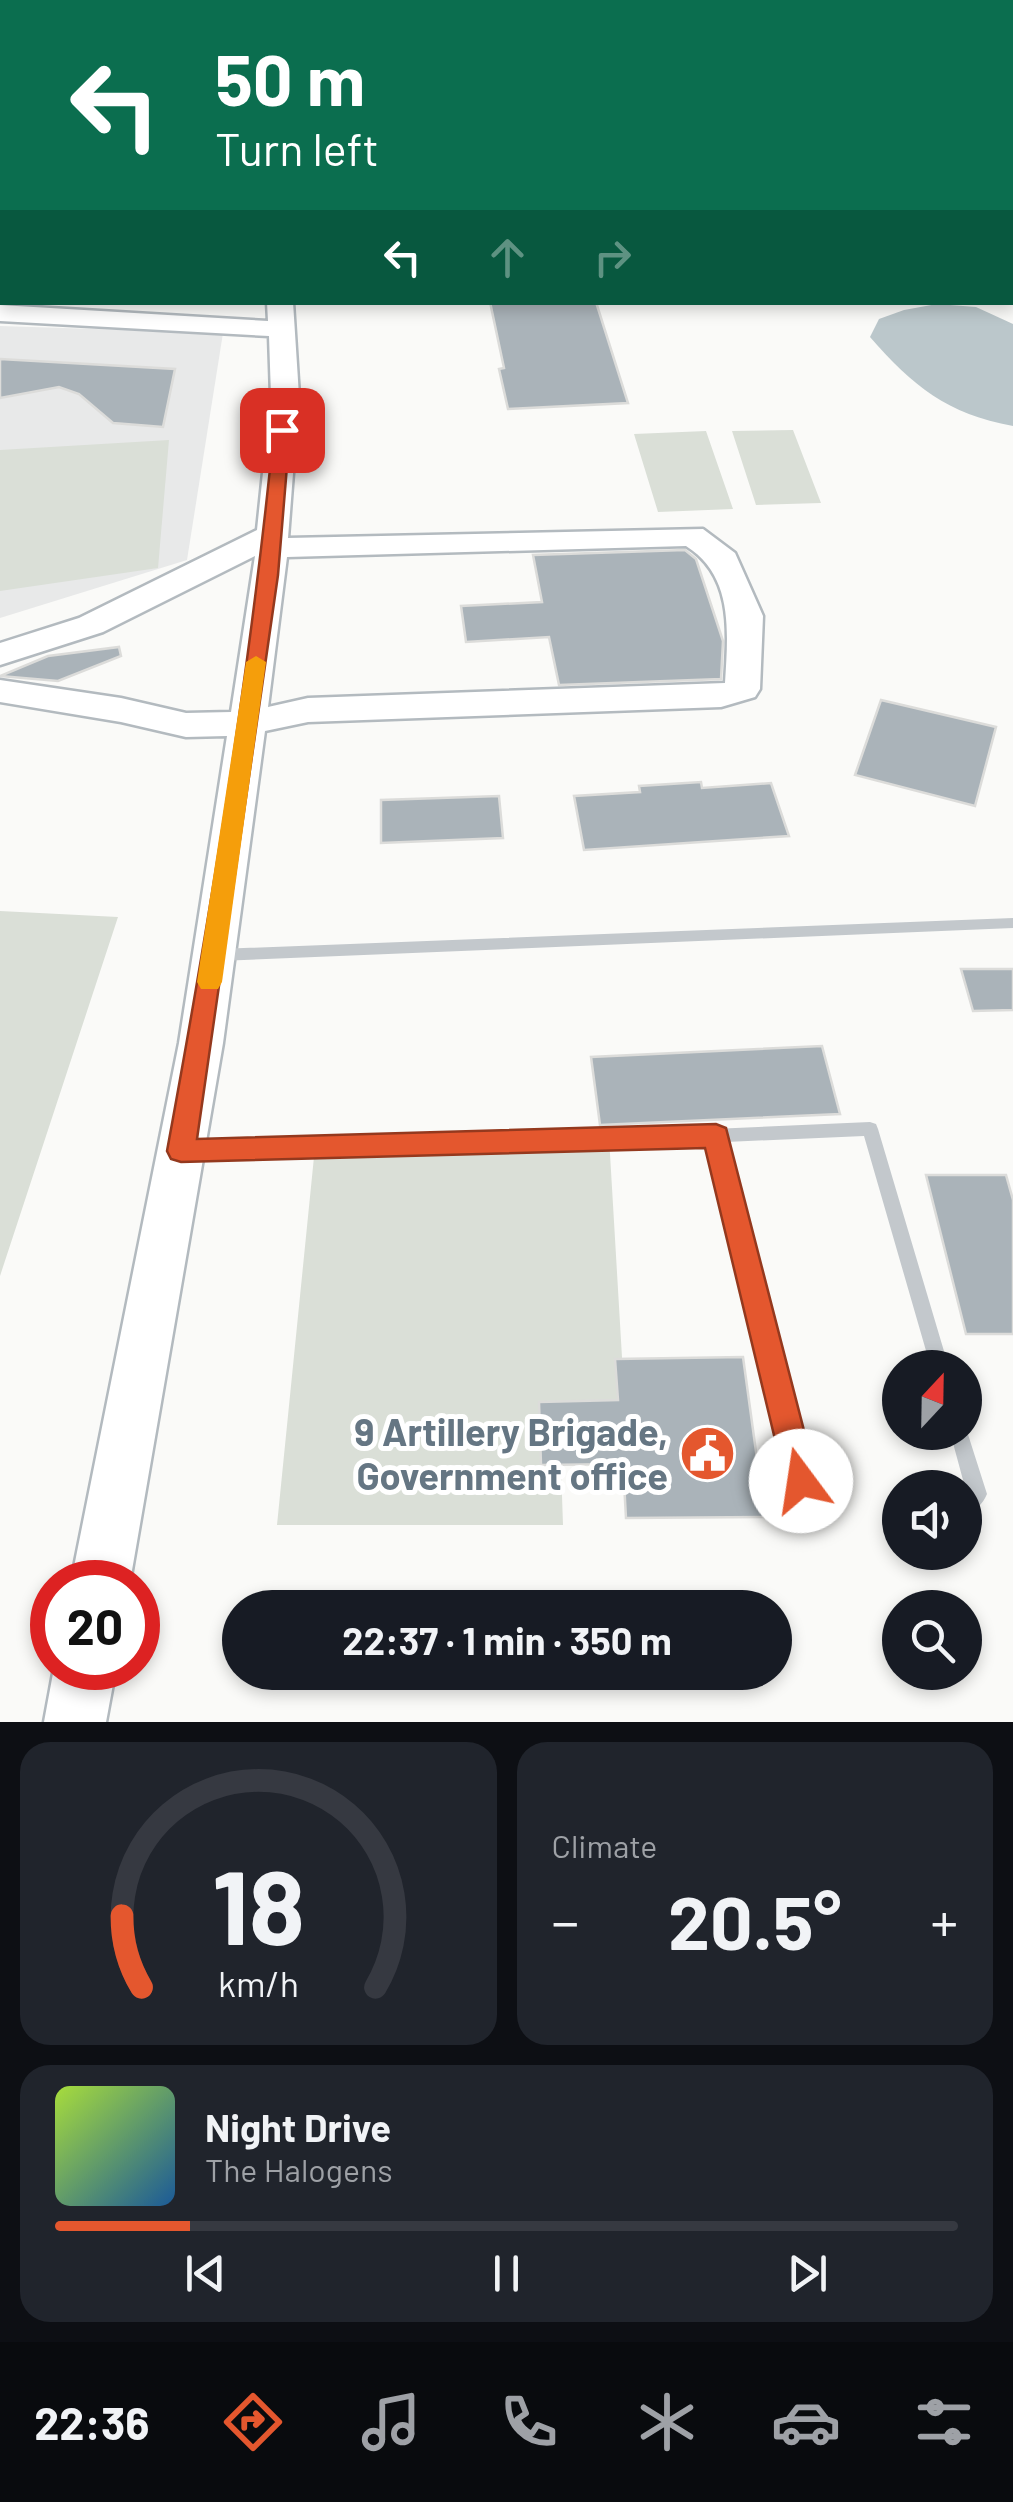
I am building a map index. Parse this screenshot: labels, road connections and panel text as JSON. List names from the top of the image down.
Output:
{
  "places": {
    "public building": ["9 Artillery Brigade, Government office"]
  },
  "north": "top",
  "page": {
    "turn": ["50 m", "Turn left"],
    "limit": "20",
    "trip": "22:37 · 1 min · 350 m",
    "tile": "Climate",
    "heat": ["−", "20.5°", "+"],
    "song": ["Night Drive", "The Halogens"],
    "tabs": "22:36",
    "gauge": ["18", "km/h"]
  }
}
